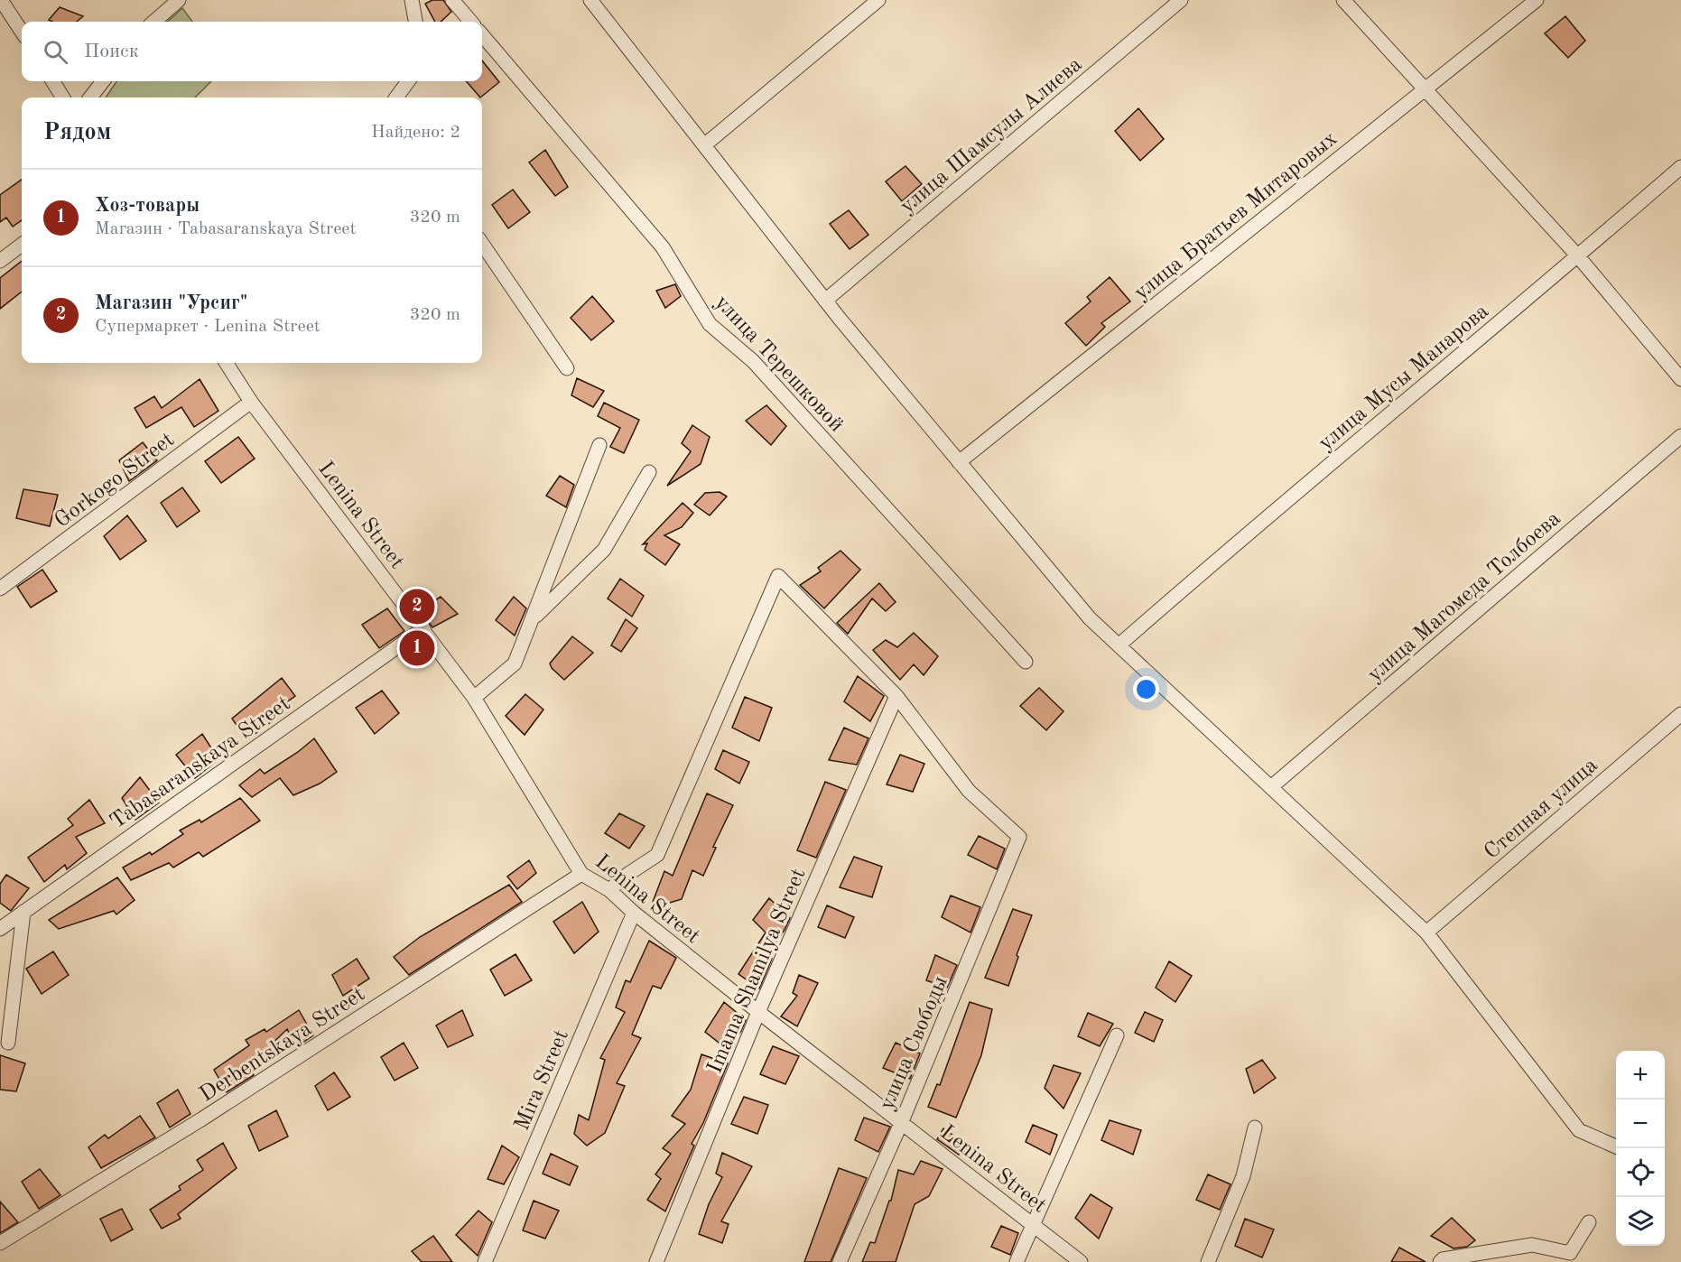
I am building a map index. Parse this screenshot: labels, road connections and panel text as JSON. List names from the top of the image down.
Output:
{
  "streets": {
    "street": [
      "улица Шамсулы Алиева",
      "улица Братьев Митаровых",
      "улица Терешковой",
      "улица Мусы Манарова",
      "Gorkogo Street",
      "Lenina Street",
      "улица Магомеда Толбоева",
      "Tabasaranskaya Street",
      "Степная улица",
      "Imama Shamilya Street",
      "улица Свободы",
      "Derbentskaya Street",
      "Mira Street"
    ]
  },
  "crossings": [
    ["Gorkogo Street", "Lenina Street"],
    ["Lenina Street", "Tabasaranskaya Street"],
    ["Lenina Street", "Imama Shamilya Street"],
    ["Lenina Street", "улица Свободы"],
    ["Lenina Street", "Derbentskaya Street"],
    ["Lenina Street", "Mira Street"],
    ["Imama Shamilya Street", "улица Свободы"]
  ],
  "page": {
    "search": "Поиск",
    "heading": ["Рядом", "Найдено: 2"],
    "list": [
      {
        "mark": "1",
        "name": "Хоз-товары",
        "note": "Магазин · Tabasaranskaya Street",
        "value": "320 m"
      },
      {
        "mark": "2",
        "name": "Магазин \"Урсиг\"",
        "note": "Супермаркет · Lenina Street",
        "value": "320 m"
      }
    ],
    "pins": ["2", "1"],
    "map_buttons": ["+", "−"]
  }
}
